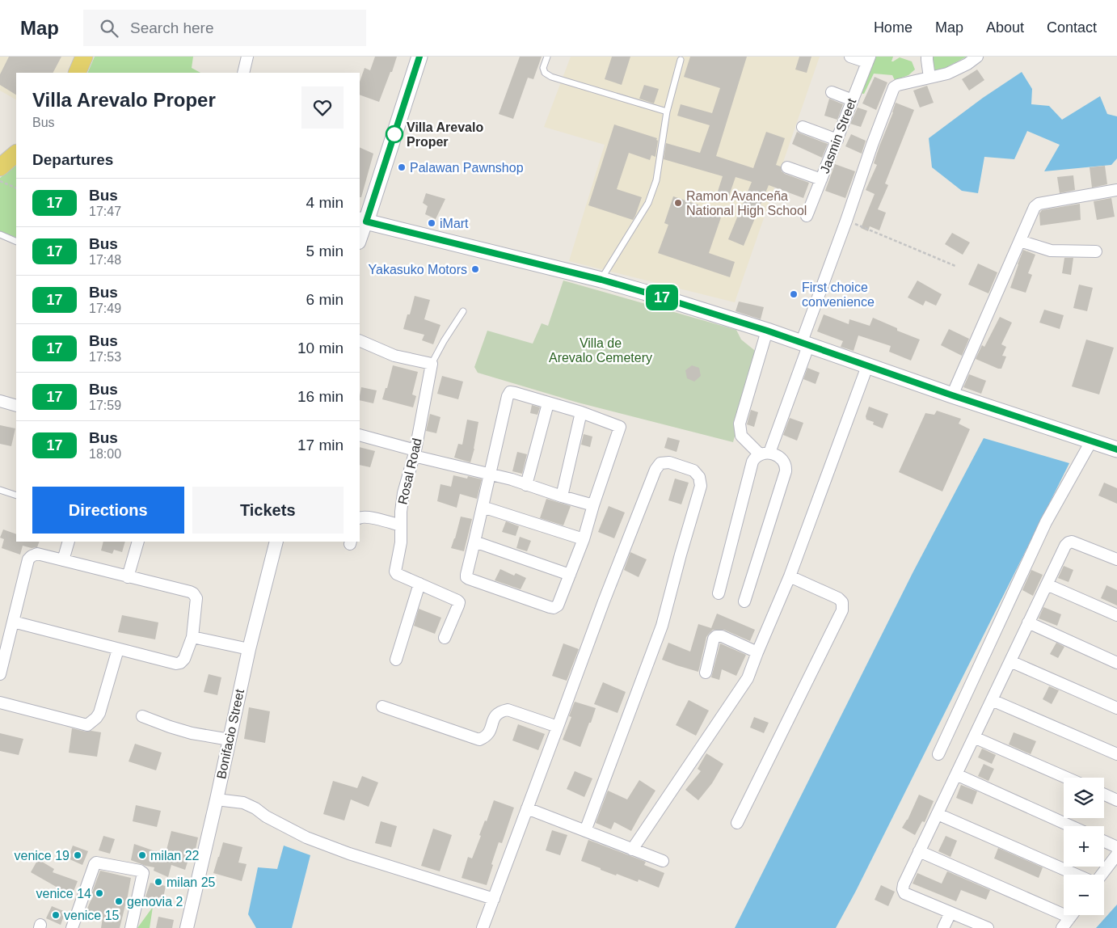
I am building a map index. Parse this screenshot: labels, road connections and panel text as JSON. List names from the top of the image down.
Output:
{
  "streets": {
    "street": ["Jasmin Street", "Rosal Road", "Bonifacio Street"]
  },
  "parks": ["Villa de Arevalo Cemetery"],
  "places": [
    "Villa Arevalo Proper",
    "Palawan Pawnshop",
    "Ramon Avanceña National High School",
    "iMart",
    "Yakasuko Motors",
    "First choice convenience",
    "venice 19",
    "milan 22",
    "milan 25",
    "venice 14",
    "genovia 2",
    "venice 15"
  ],
  "lines": ["bus line 17"],
  "page": {
    "header": "Map",
    "search": "Search here",
    "nav": [
      "Home",
      "Map",
      "About",
      "Contact"
    ],
    "on_map": "17",
    "heading": [
      ["Villa Arevalo Proper", "Bus"],
      "Departures"
    ],
    "list": [
      {
        "mark": "17",
        "name": "Bus",
        "note": "17:47",
        "value": "4 min"
      },
      {
        "mark": "17",
        "name": "Bus",
        "note": "17:48",
        "value": "5 min"
      },
      {
        "mark": "17",
        "name": "Bus",
        "note": "17:49",
        "value": "6 min"
      },
      {
        "mark": "17",
        "name": "Bus",
        "note": "17:53",
        "value": "10 min"
      },
      {
        "mark": "17",
        "name": "Bus",
        "note": "17:59",
        "value": "16 min"
      },
      {
        "mark": "17",
        "name": "Bus",
        "note": "18:00",
        "value": "17 min"
      }
    ],
    "buttons": ["Directions", "Tickets"],
    "map_buttons": ["+", "−"]
  }
}
